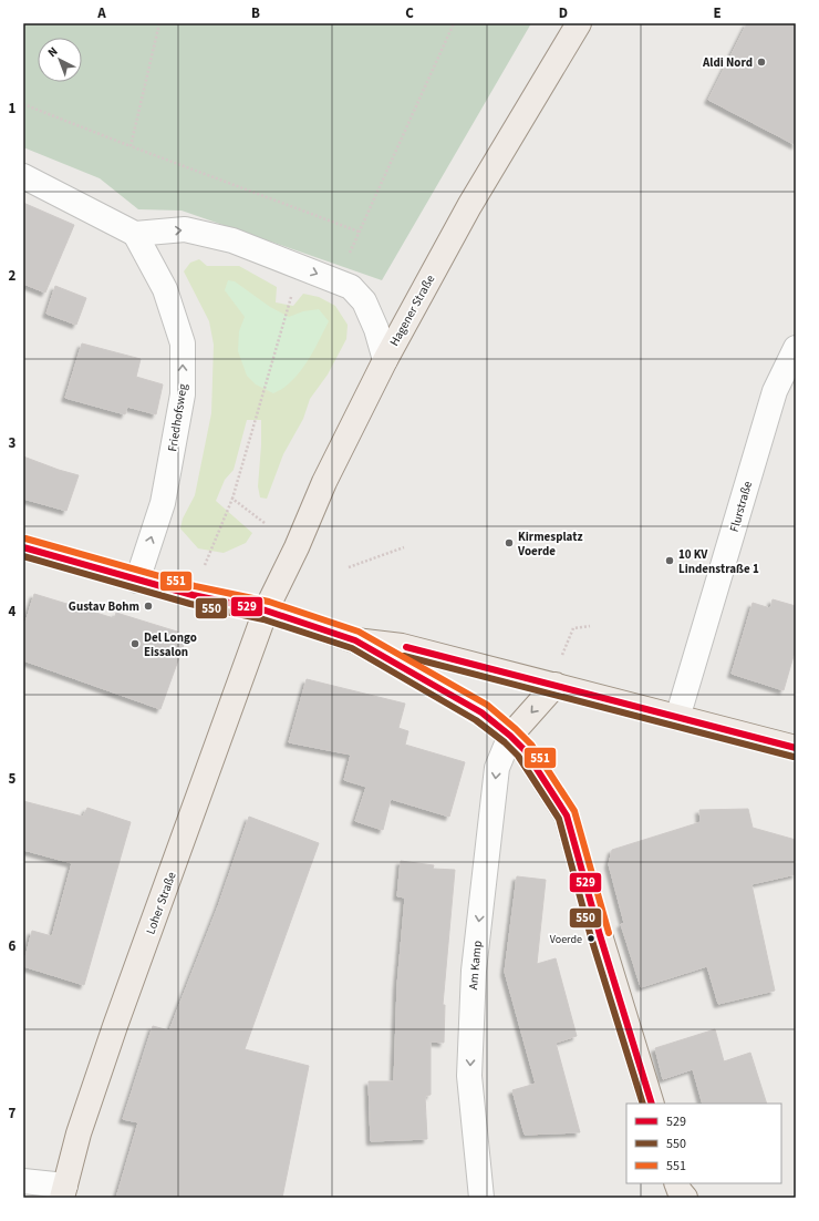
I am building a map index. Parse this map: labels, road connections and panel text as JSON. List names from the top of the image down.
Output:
{
  "streets": {
    "main road": ["Hagener Straße", "Loher Straße"],
    "street": ["Friedhofsweg", "Flurstraße", "Am Kamp"]
  },
  "crossings": [
    ["Hagener Straße", "Loher Straße"]
  ],
  "one_way": ["Friedhofsweg", "Am Kamp"],
  "places": [
    "Aldi Nord",
    "Kirmesplatz Voerde",
    "10 KV Lindenstraße 1",
    "Gustav Bohm",
    "Del Longo Eissalon",
    "Voerde"
  ],
  "lines": ["transit line 551", "transit line 529", "transit line 550"],
  "legend": ["529", "550", "551"],
  "north": "top left",
  "grid": {
    "columns": [
      "A",
      "B",
      "C",
      "D",
      "E"
    ],
    "rows": [
      "1",
      "2",
      "3",
      "4",
      "5",
      "6",
      "7"
    ]
  }
}
